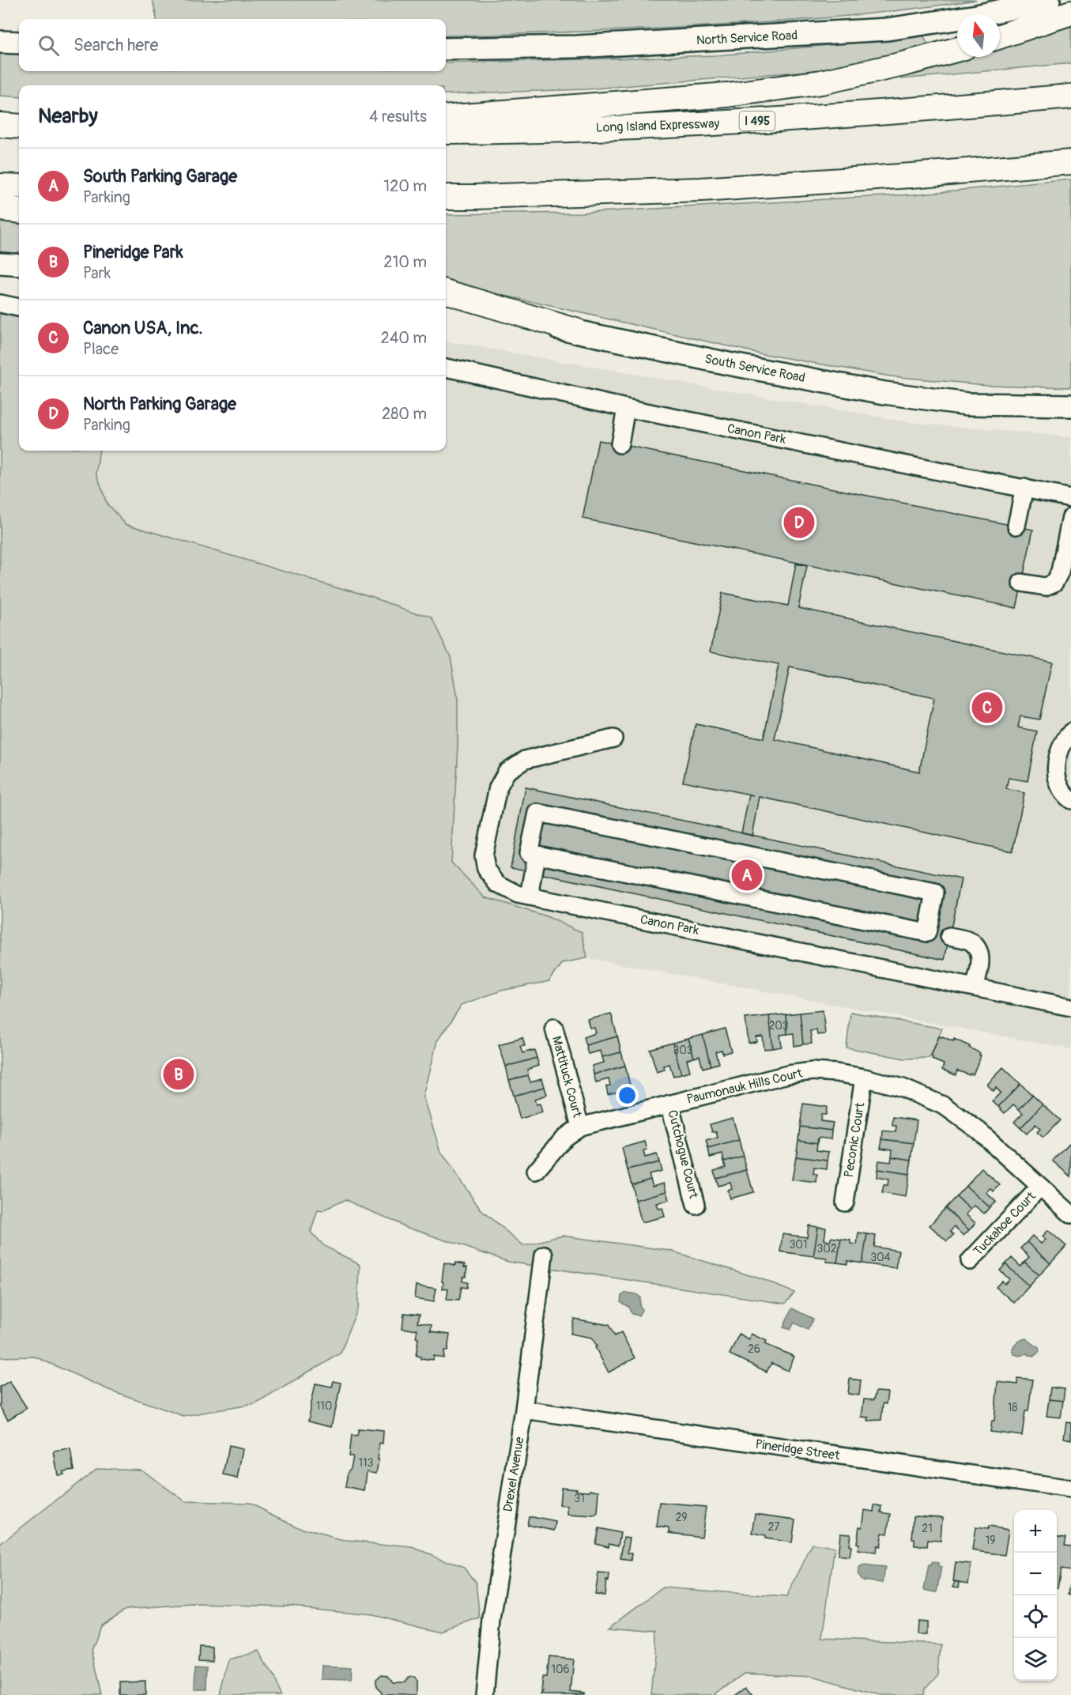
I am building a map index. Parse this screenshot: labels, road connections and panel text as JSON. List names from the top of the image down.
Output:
{
  "streets": {
    "highway": ["I 495", "Long Island Expressway"],
    "main road": ["North Service Road", "South Service Road"],
    "street": [
      "Canon Park",
      "Mattituck Court",
      "Paumonauk Hills Court",
      "Peconic Court",
      "Cutchogue Court",
      "Tuckahoe Court",
      "Pineridge Street",
      "Drexel Avenue"
    ]
  },
  "crossings": [
    ["Mattituck Court", "Paumonauk Hills Court"],
    ["Paumonauk Hills Court", "Peconic Court"],
    ["Paumonauk Hills Court", "Cutchogue Court"],
    ["Paumonauk Hills Court", "Tuckahoe Court"],
    ["Pineridge Street", "Drexel Avenue"]
  ],
  "house_numbers": [
    "203",
    "303",
    "301",
    "302",
    "304",
    "26",
    "110",
    "18",
    "113",
    "31",
    "29",
    "27",
    "21",
    "19",
    "106"
  ],
  "north": "top",
  "page": {
    "search": "Search here",
    "heading": ["Nearby", "4 results"],
    "list": [
      {
        "mark": "A",
        "name": "South Parking Garage",
        "note": "Parking",
        "value": "120 m"
      },
      {
        "mark": "B",
        "name": "Pineridge Park",
        "note": "Park",
        "value": "210 m"
      },
      {
        "mark": "C",
        "name": "Canon USA, Inc.",
        "note": "Place",
        "value": "240 m"
      },
      {
        "mark": "D",
        "name": "North Parking Garage",
        "note": "Parking",
        "value": "280 m"
      }
    ],
    "pins": [
      "D",
      "C",
      "A",
      "B"
    ],
    "map_buttons": ["+", "−"]
  }
}
